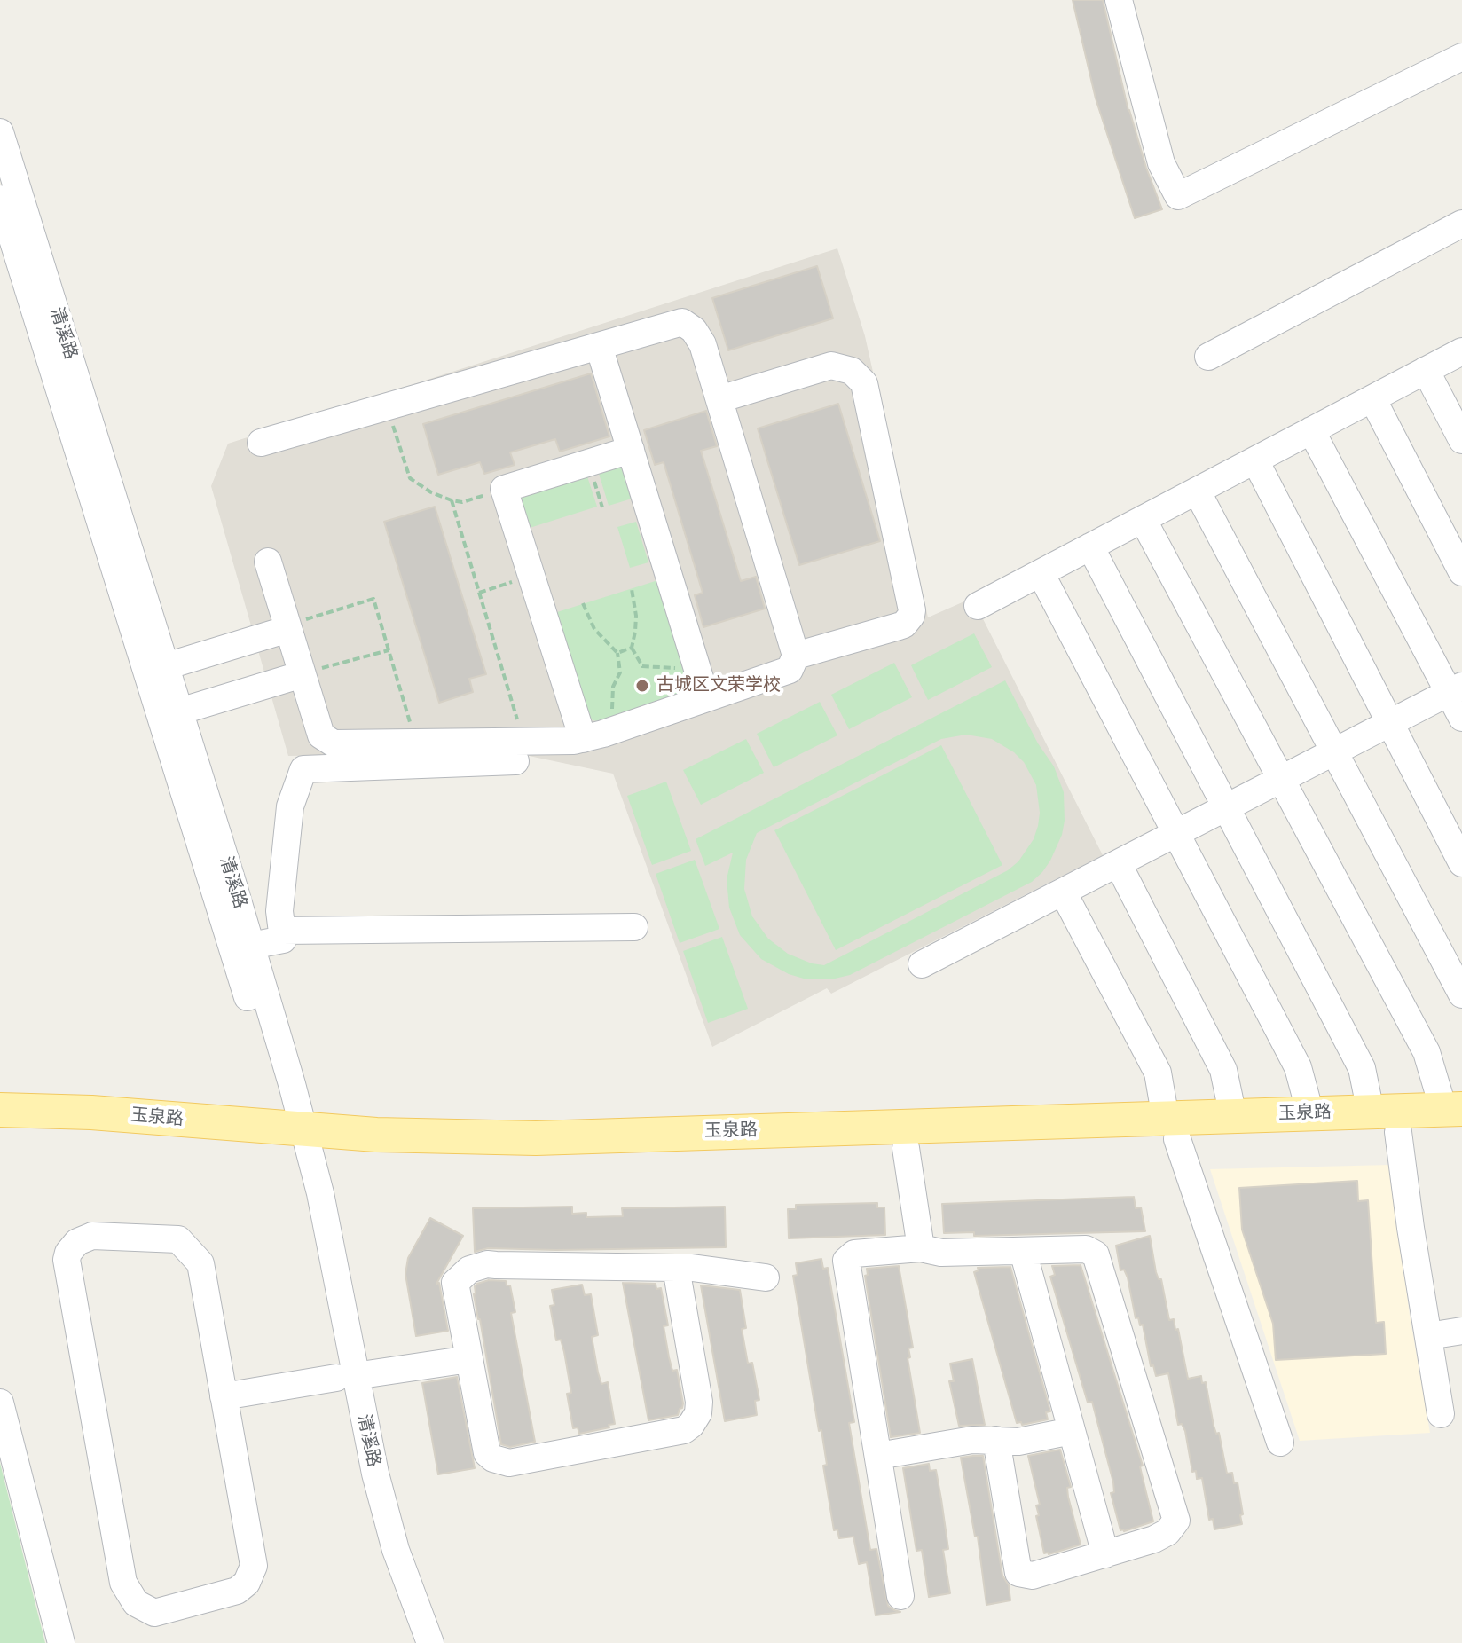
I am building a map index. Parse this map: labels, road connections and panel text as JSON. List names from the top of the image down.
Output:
{
  "streets": {
    "main road": ["玉泉路"],
    "street": ["清溪路"]
  },
  "crossings": [
    ["清溪路", "玉泉路"]
  ],
  "places": ["古城区文荣学校"]
}
